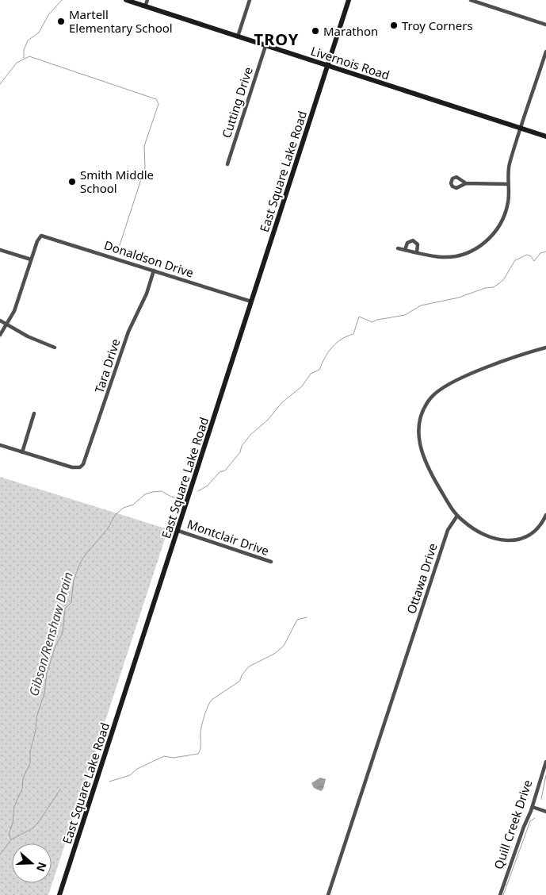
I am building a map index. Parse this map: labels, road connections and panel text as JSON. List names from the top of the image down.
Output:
{
  "streets": {
    "main road": ["Livernois Road", "East Square Lake Road"],
    "street": [
      "Cutting Drive",
      "Donaldson Drive",
      "Tara Drive",
      "Montclair Drive",
      "Ottawa Drive",
      "Quill Creek Drive"
    ]
  },
  "crossings": [
    ["Livernois Road", "Cutting Drive"],
    ["Livernois Road", "East Square Lake Road"],
    ["East Square Lake Road", "Donaldson Drive"],
    ["East Square Lake Road", "Montclair Drive"],
    ["Donaldson Drive", "Tara Drive"]
  ],
  "districts": ["TROY"],
  "water": ["Gibson/Renshaw Drain"],
  "places": [
    "Martell Elementary School",
    "Troy Corners",
    "Marathon",
    "Smith Middle School"
  ],
  "north": "right"
}
